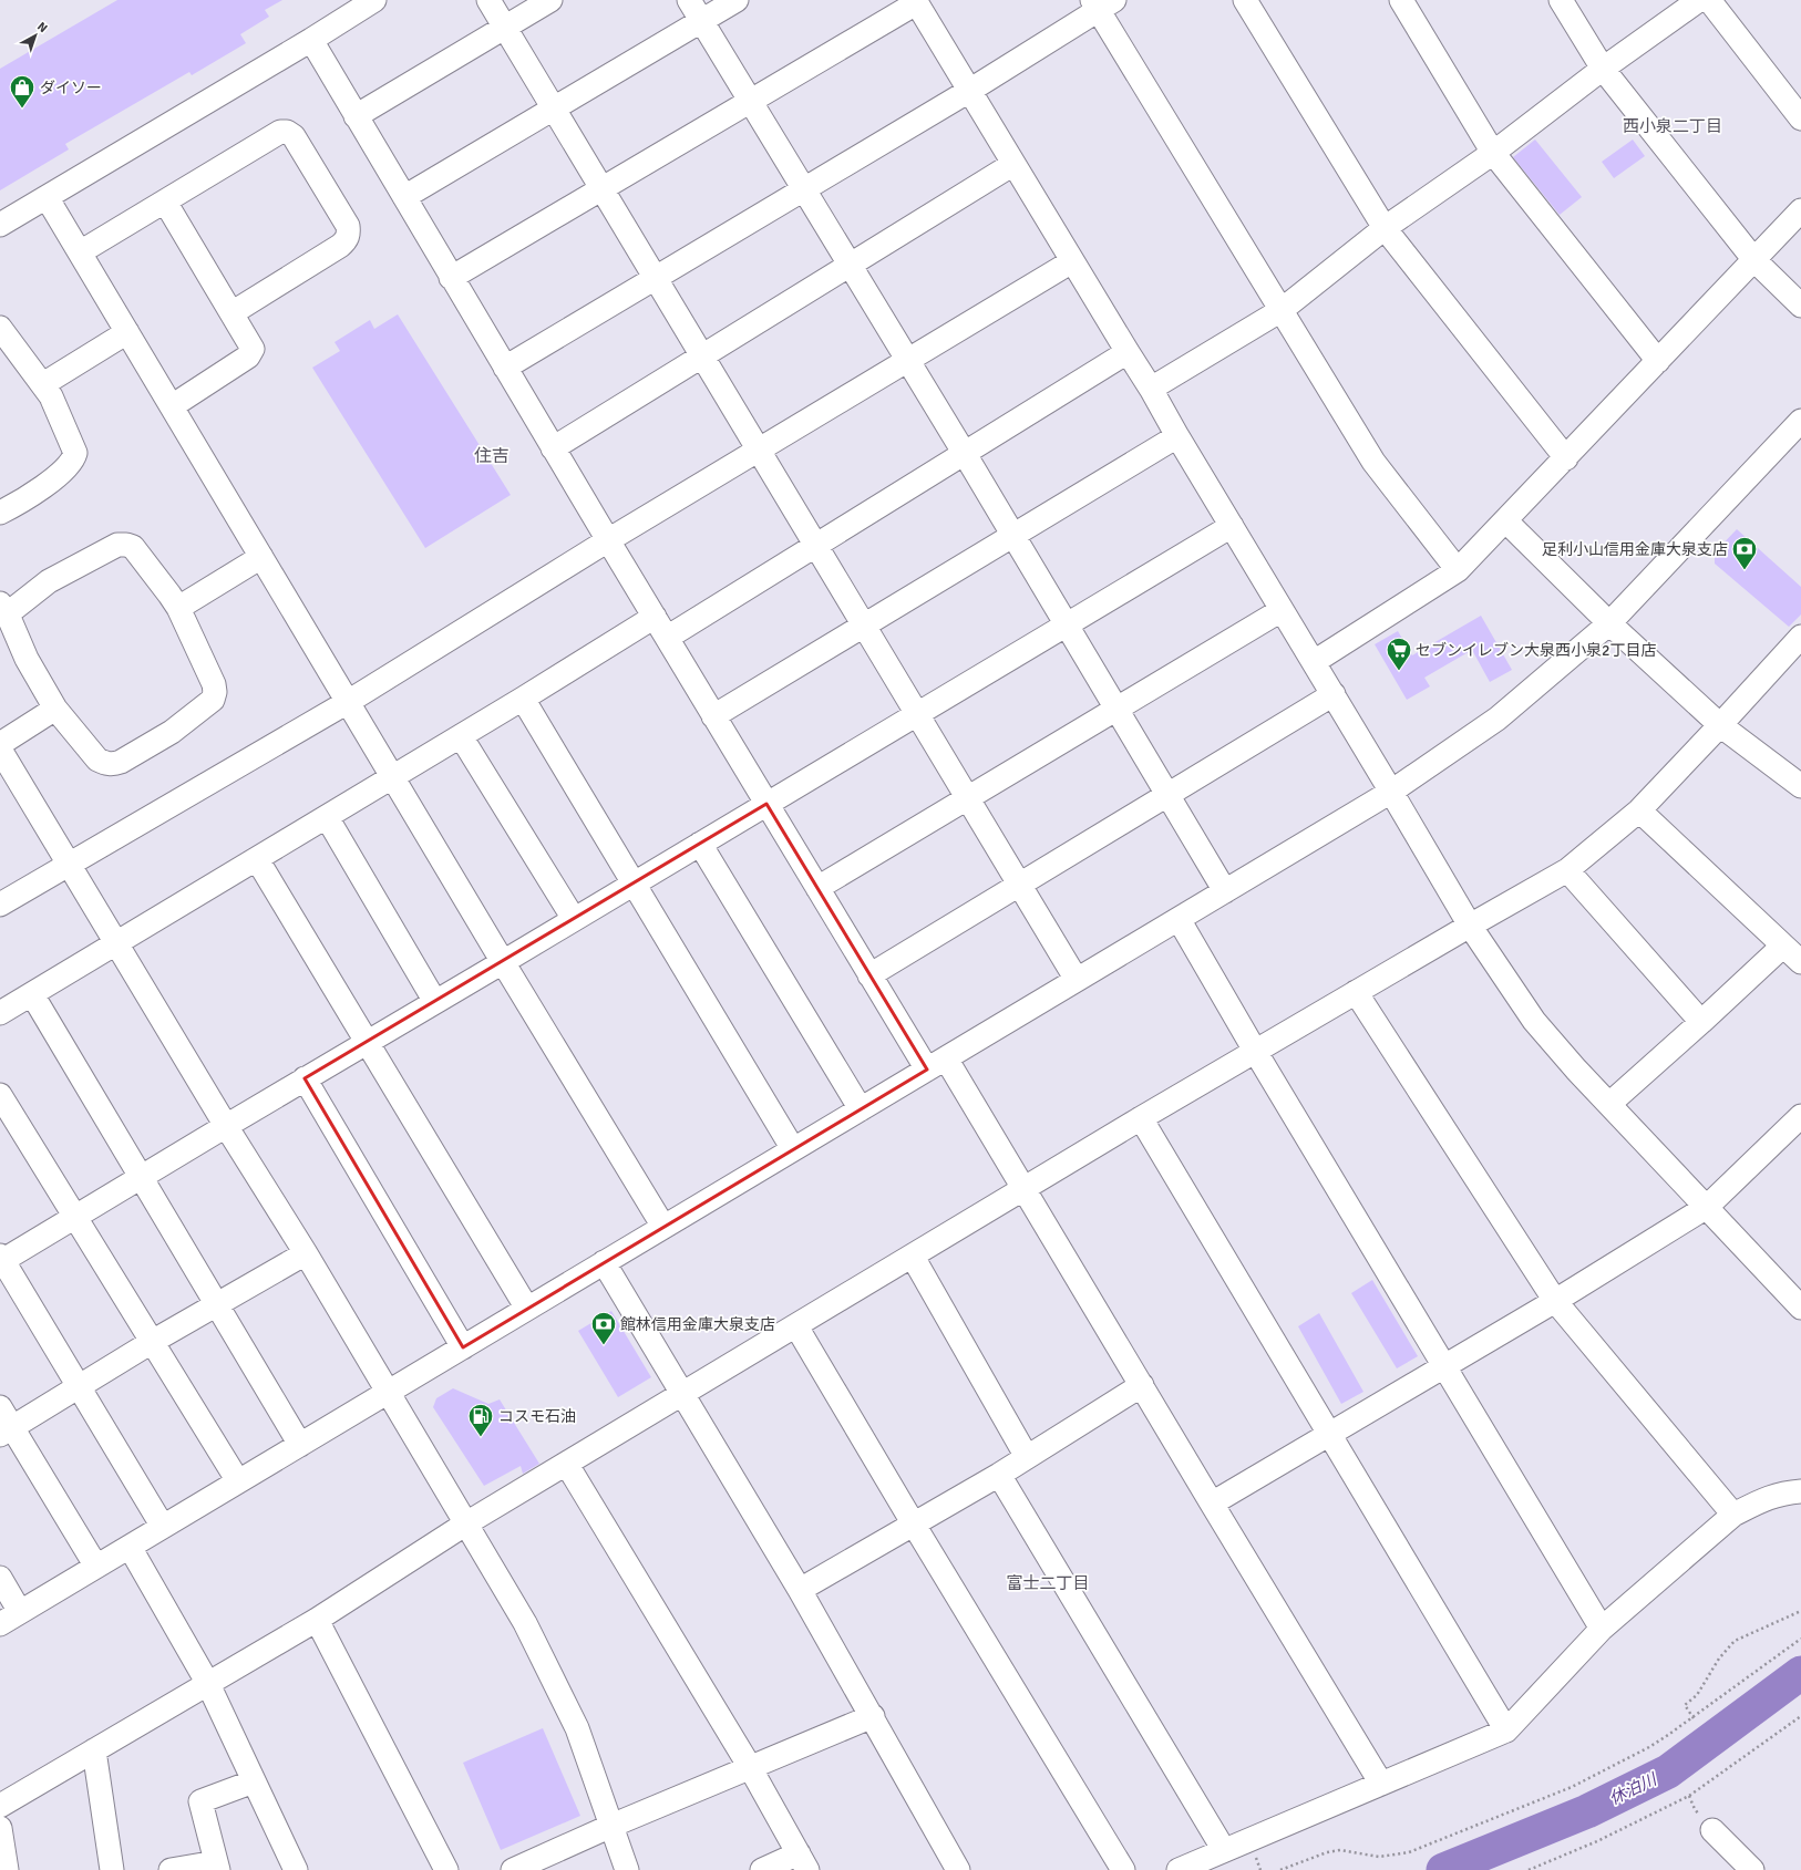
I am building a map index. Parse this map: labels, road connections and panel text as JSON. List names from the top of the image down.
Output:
{
  "districts": ["西小泉二丁目", "住吉", "富士二丁目"],
  "water": ["休泊川"],
  "places": {
    "shop": ["ダイソー"],
    "bank": ["足利小山信用金庫大泉支店", "館林信用金庫大泉支店"],
    "supermarket": ["セブンイレブン大泉西小泉2丁目店"],
    "fuel station": ["コスモ石油"]
  },
  "north": "top right"
}
